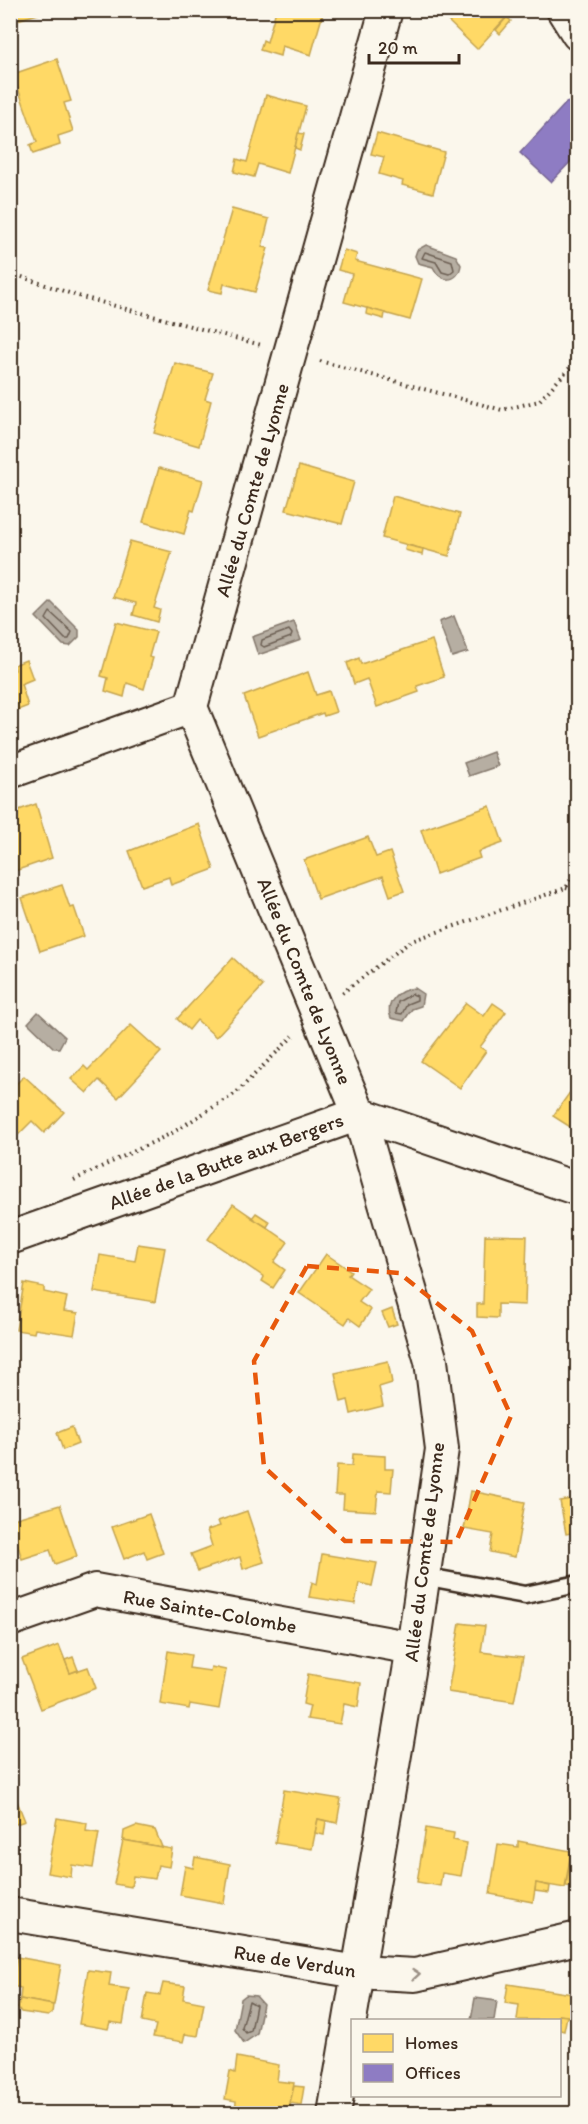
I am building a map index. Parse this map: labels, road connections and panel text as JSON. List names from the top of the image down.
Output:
{
  "streets": {
    "street": [
      "Allée du Comte de Lyonne",
      "Allée de la Butte aux Bergers",
      "Rue Sainte-Colombe",
      "Rue de Verdun"
    ]
  },
  "crossings": [
    ["Allée du Comte de Lyonne", "Allée de la Butte aux Bergers"],
    ["Allée du Comte de Lyonne", "Rue Sainte-Colombe"],
    ["Allée du Comte de Lyonne", "Rue de Verdun"]
  ],
  "one_way": ["Rue de Verdun"],
  "legend": ["Homes", "Offices"],
  "scale_bar": "20 m"
}
